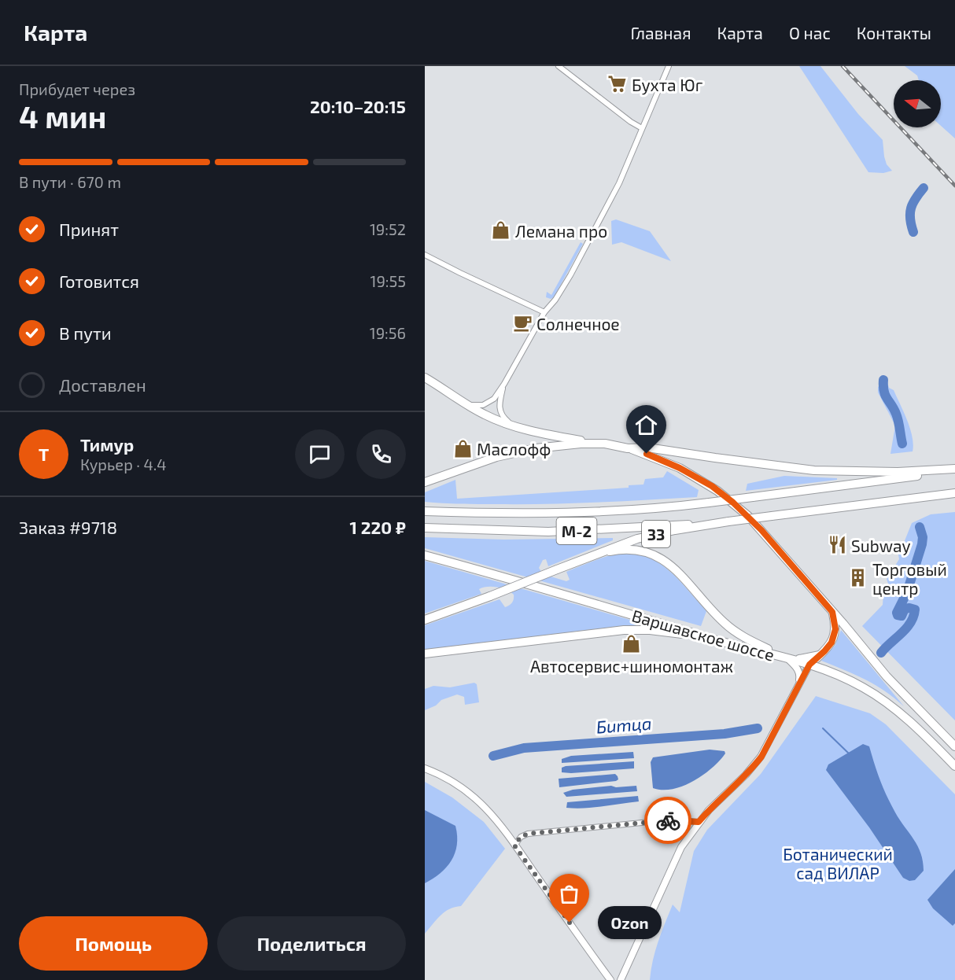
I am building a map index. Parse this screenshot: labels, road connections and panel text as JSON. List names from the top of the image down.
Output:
{
  "streets": {
    "main road": ["М-2", "33", "Варшавское шоссе"]
  },
  "crossings": [
    ["М-2", "33"]
  ],
  "water": ["Битца"],
  "parks": ["Ботанический сад ВИЛАР"],
  "places": {
    "supermarket": ["Бухта Юг"],
    "shop": ["Лемана про", "Маслофф", "Автосервис+шиномонтаж"],
    "cafe": ["Солнечное"],
    "restaurant": ["Subway"],
    "building": ["Торговый центр"],
    "other": ["Ozon"]
  },
  "north": "left",
  "page": {
    "header": "Карта",
    "nav": [
      "Главная",
      "Карта",
      "О нас",
      "Контакты"
    ],
    "heading": ["4 мин", "Прибудет через", "20:10–20:15"],
    "panel": [
      "Тимур",
      "Курьер · 4.4",
      "Заказ #9718",
      "1 220 ₽"
    ],
    "bar": "В пути · 670 m",
    "list": [
      ["Принят", "19:52"],
      ["Готовится", "19:55"],
      ["В пути", "19:56"],
      "Доставлен"
    ],
    "round": "Т",
    "bubble": "Ozon",
    "buttons": ["Помощь", "Поделиться"]
  }
}
